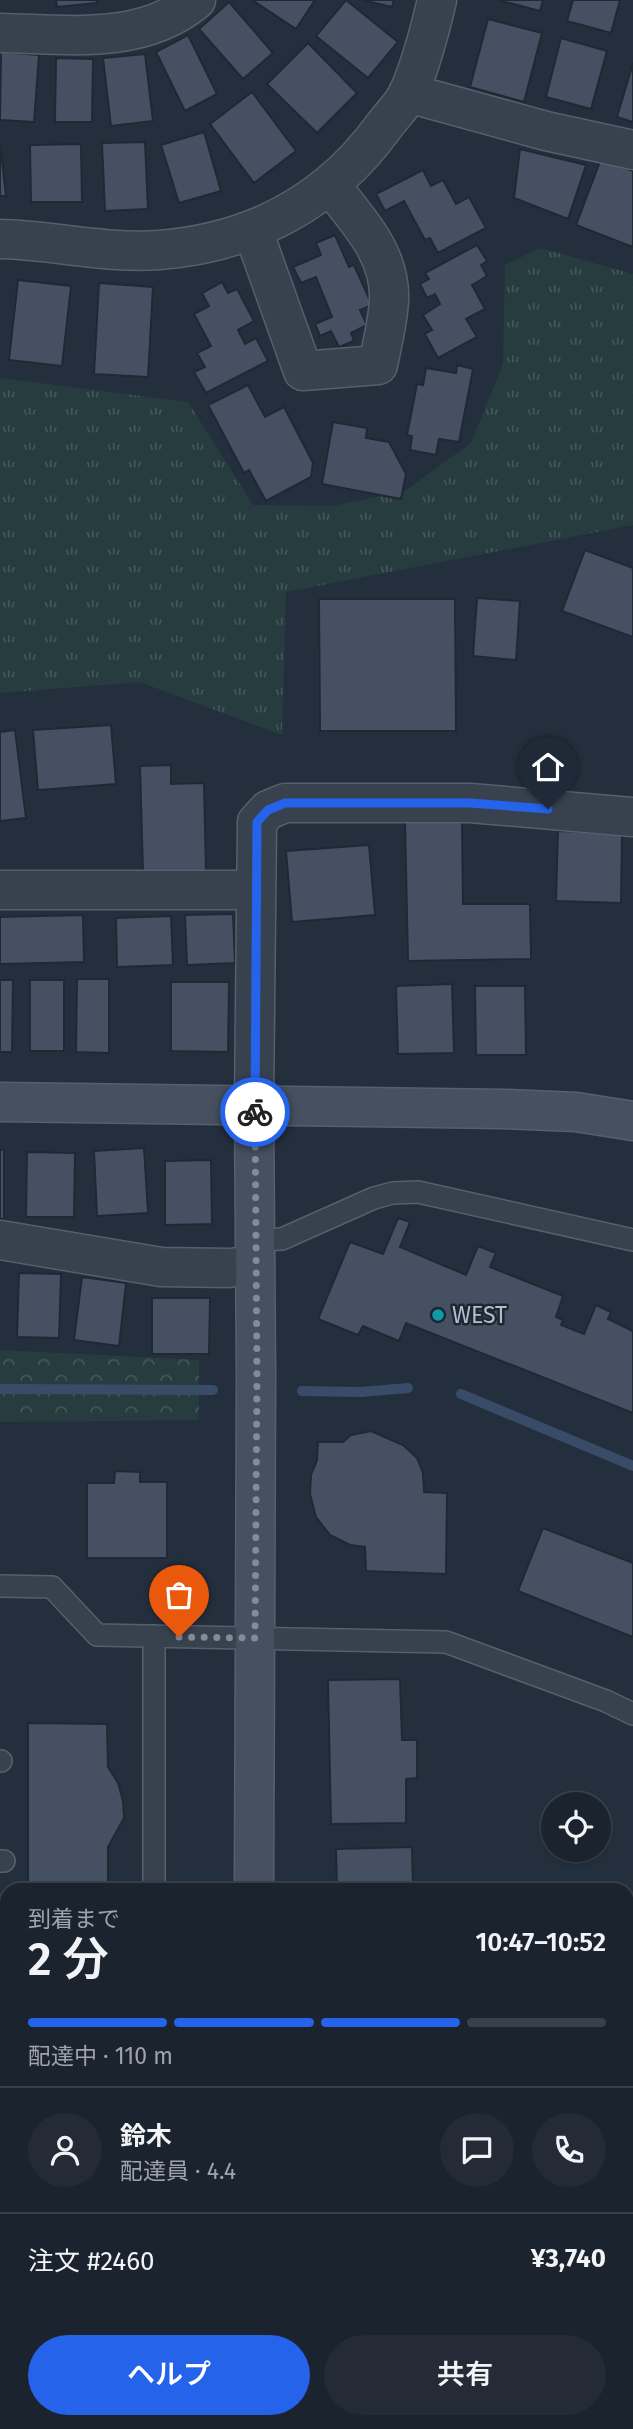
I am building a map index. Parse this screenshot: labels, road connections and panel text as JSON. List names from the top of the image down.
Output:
{
  "places": ["WEST"],
  "page": {
    "heading": ["2 分", "到着まで", "10:47–10:52"],
    "panel": [
      "鈴木",
      "配達員 · 4.4",
      "注文 #2460",
      "¥3,740"
    ],
    "bar": "配達中 · 110 m",
    "buttons": ["ヘルプ", "共有"]
  }
}
